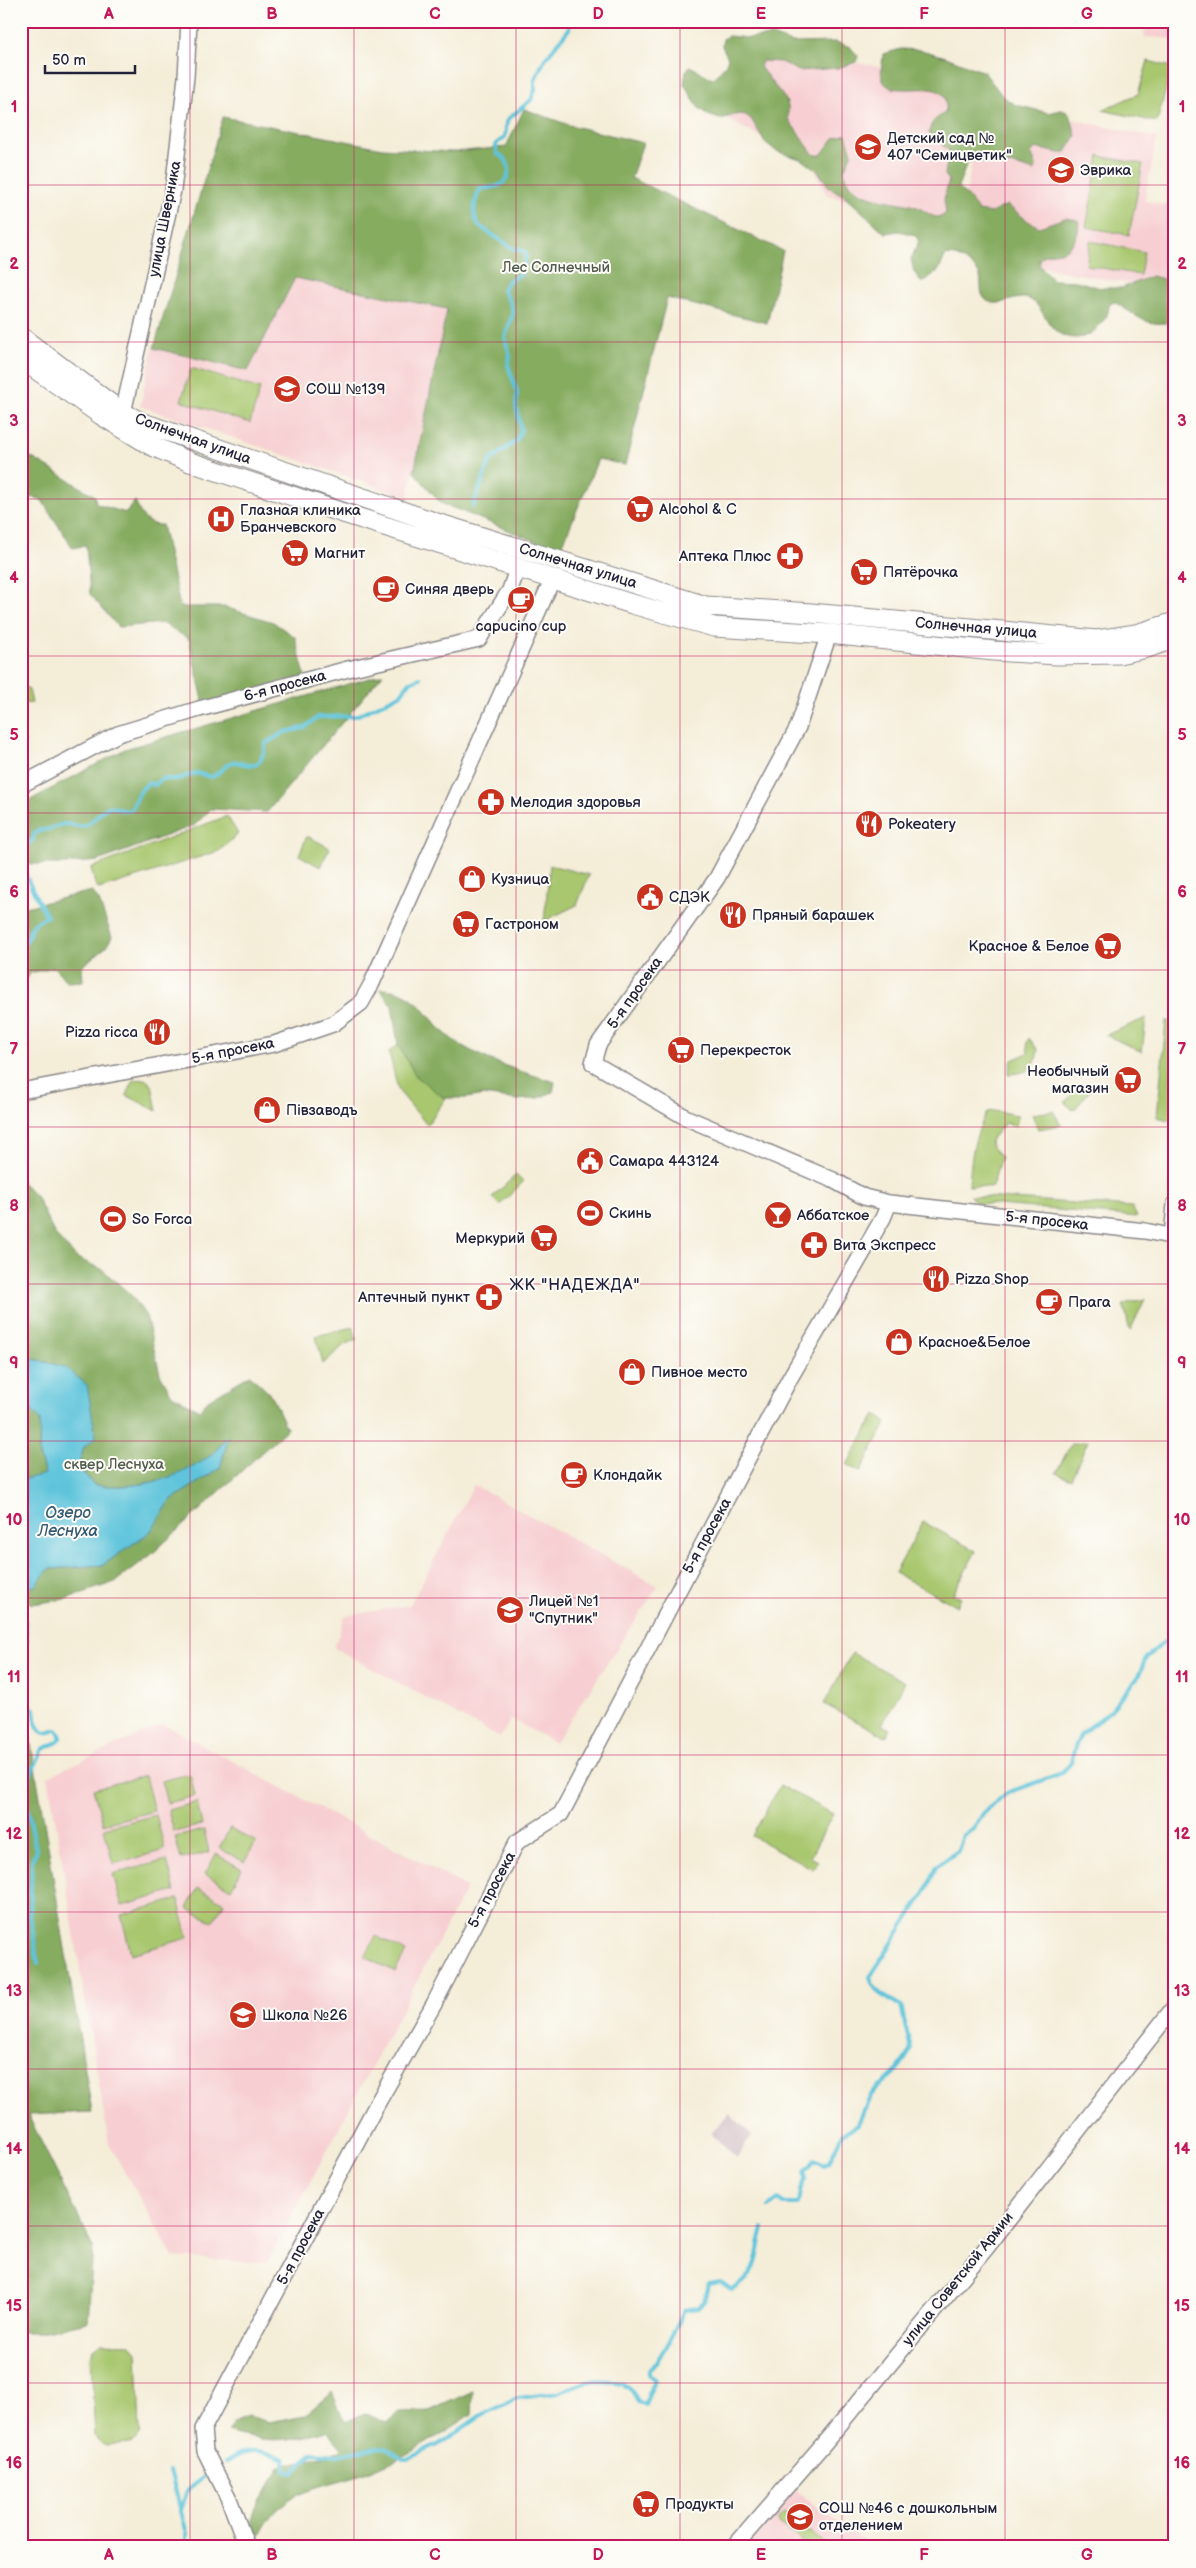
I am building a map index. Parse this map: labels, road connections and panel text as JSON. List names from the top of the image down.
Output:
{
  "streets": {
    "main road": ["Солнечная улица"],
    "street": [
      "улица Шверника",
      "6-я просека",
      "5-я просека",
      "улица Советской Армии"
    ]
  },
  "crossings": [
    ["улица Шверника", "Солнечная улица"],
    ["Солнечная улица", "6-я просека"],
    ["Солнечная улица", "5-я просека"]
  ],
  "districts": ["ЖК \"НАДЕЖДА\""],
  "water": ["Озеро Леснуха"],
  "parks": ["Лес Солнечный", "сквер Леснуха"],
  "places": {
    "school or university": [
      "Детский сад № 407 \"Семицветик\"",
      "Эврика",
      "СОШ №139",
      "Лицей №1 \"Спутник\"",
      "Школа №26",
      "СОШ №46 с дошкольным отделением"
    ],
    "supermarket": [
      "Alcohol & C",
      "Магнит",
      "Пятёрочка",
      "Гастроном",
      "Красное & Белое",
      "Перекресток",
      "Необычный магазин",
      "Меркурий",
      "Продукты"
    ],
    "hospital": ["Глазная клиника Бранчевского"],
    "pharmacy": [
      "Аптека Плюс",
      "Мелодия здоровья",
      "Вита Экспресс",
      "Аптечный пункт"
    ],
    "cafe": [
      "Синяя дверь",
      "capucino cup",
      "Прага",
      "Клондайк"
    ],
    "restaurant": [
      "Pokeatery",
      "Пряный барашек",
      "Pizza ricca",
      "Pizza Shop"
    ],
    "shop": [
      "Кузница",
      "Пiвзаводъ",
      "Красное&Белое",
      "Пивное место"
    ],
    "public building": ["СДЭК", "Самара 443124"],
    "sports": ["Скинь", "So Forca"],
    "bar": ["Аббатское"]
  },
  "scale_bar": "50 m",
  "grid": {
    "columns": [
      "A",
      "B",
      "C",
      "D",
      "E",
      "F",
      "G"
    ],
    "rows": [
      "1",
      "2",
      "3",
      "4",
      "5",
      "6",
      "7",
      "8",
      "9",
      "10",
      "11",
      "12",
      "13",
      "14",
      "15",
      "16"
    ]
  }
}
